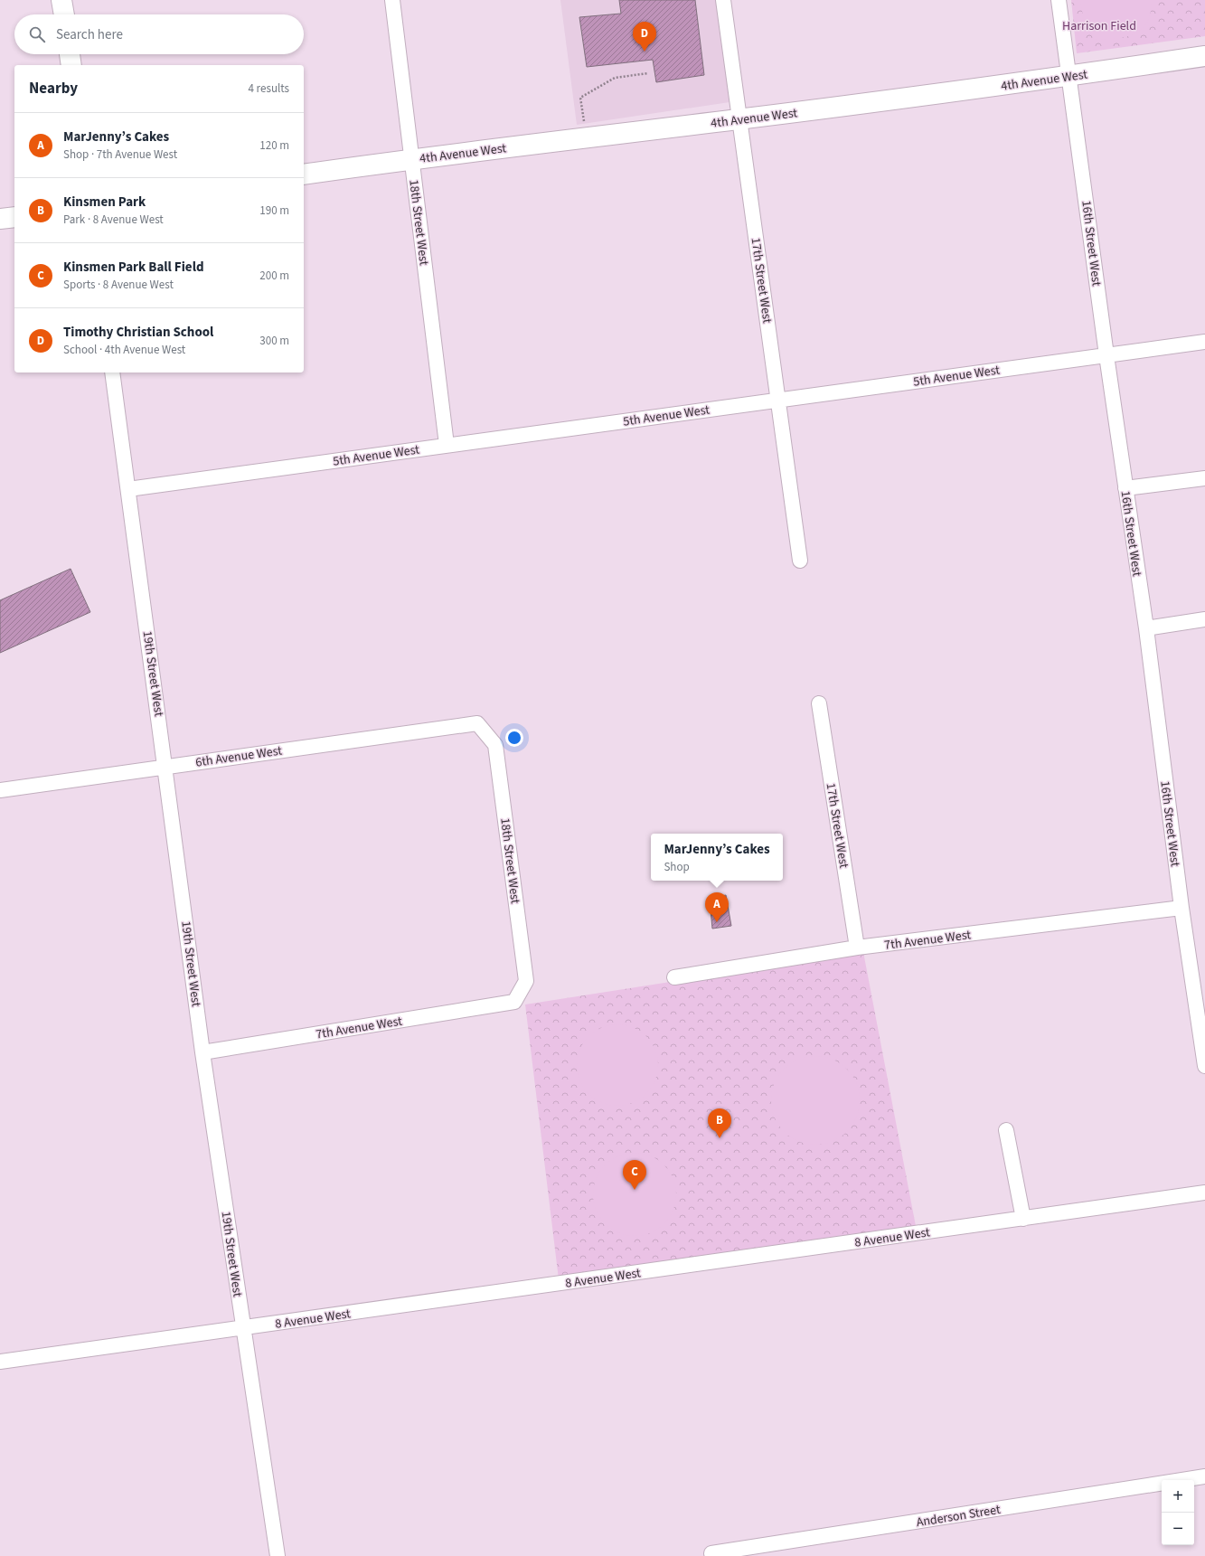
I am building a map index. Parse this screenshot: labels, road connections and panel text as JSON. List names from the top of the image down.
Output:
{
  "streets": {
    "street": [
      "4th Avenue West",
      "18th Street West",
      "16th Street West",
      "17th Street West",
      "5th Avenue West",
      "19th Street West",
      "6th Avenue West",
      "7th Avenue West",
      "8 Avenue West",
      "Anderson Street"
    ]
  },
  "crossings": [
    ["4th Avenue West", "18th Street West"],
    ["4th Avenue West", "16th Street West"],
    ["4th Avenue West", "17th Street West"],
    ["18th Street West", "5th Avenue West"],
    ["18th Street West", "6th Avenue West"],
    ["18th Street West", "7th Avenue West"],
    ["16th Street West", "5th Avenue West"],
    ["16th Street West", "7th Avenue West"],
    ["17th Street West", "5th Avenue West"],
    ["17th Street West", "7th Avenue West"],
    ["5th Avenue West", "19th Street West"],
    ["19th Street West", "6th Avenue West"],
    ["19th Street West", "7th Avenue West"],
    ["19th Street West", "8 Avenue West"]
  ],
  "parks": ["Harrison Field"],
  "page": {
    "search": "Search here",
    "pins": [
      "D",
      "A",
      "B",
      "C"
    ],
    "heading": ["Nearby", "4 results"],
    "list": [
      {
        "mark": "A",
        "name": "MarJenny’s Cakes",
        "note": "Shop · 7th Avenue West",
        "value": "120 m"
      },
      {
        "mark": "B",
        "name": "Kinsmen Park",
        "note": "Park · 8 Avenue West",
        "value": "190 m"
      },
      {
        "mark": "C",
        "name": "Kinsmen Park Ball Field",
        "note": "Sports · 8 Avenue West",
        "value": "200 m"
      },
      {
        "mark": "D",
        "name": "Timothy Christian School",
        "note": "School · 4th Avenue West",
        "value": "300 m"
      }
    ],
    "popup": ["MarJenny’s Cakes", "Shop"],
    "map_buttons": ["+", "−"]
  }
}
